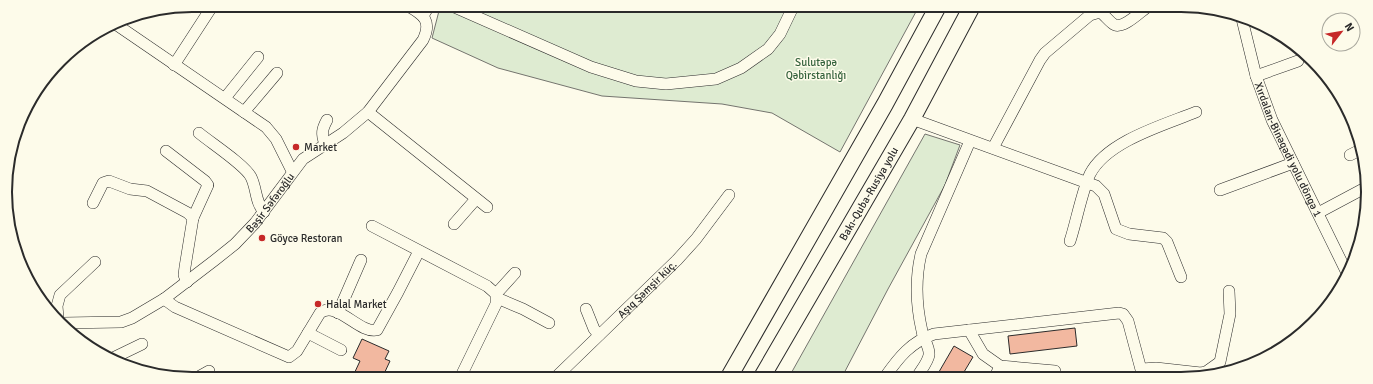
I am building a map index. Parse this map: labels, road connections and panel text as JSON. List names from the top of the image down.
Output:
{
  "streets": {
    "highway": ["Bakı-Quba-Rusiya yolu"],
    "street": ["Xırdalan-Binəqədi yolu döngə 1", "Bəşir Səfəroğlu", "Aşıq Şəmşir küç."]
  },
  "parks": ["Sulutəpə Qəbirstanlığı"],
  "places": ["Market", "Göycə Restoran", "Halal Market"],
  "north": "top right"
}
